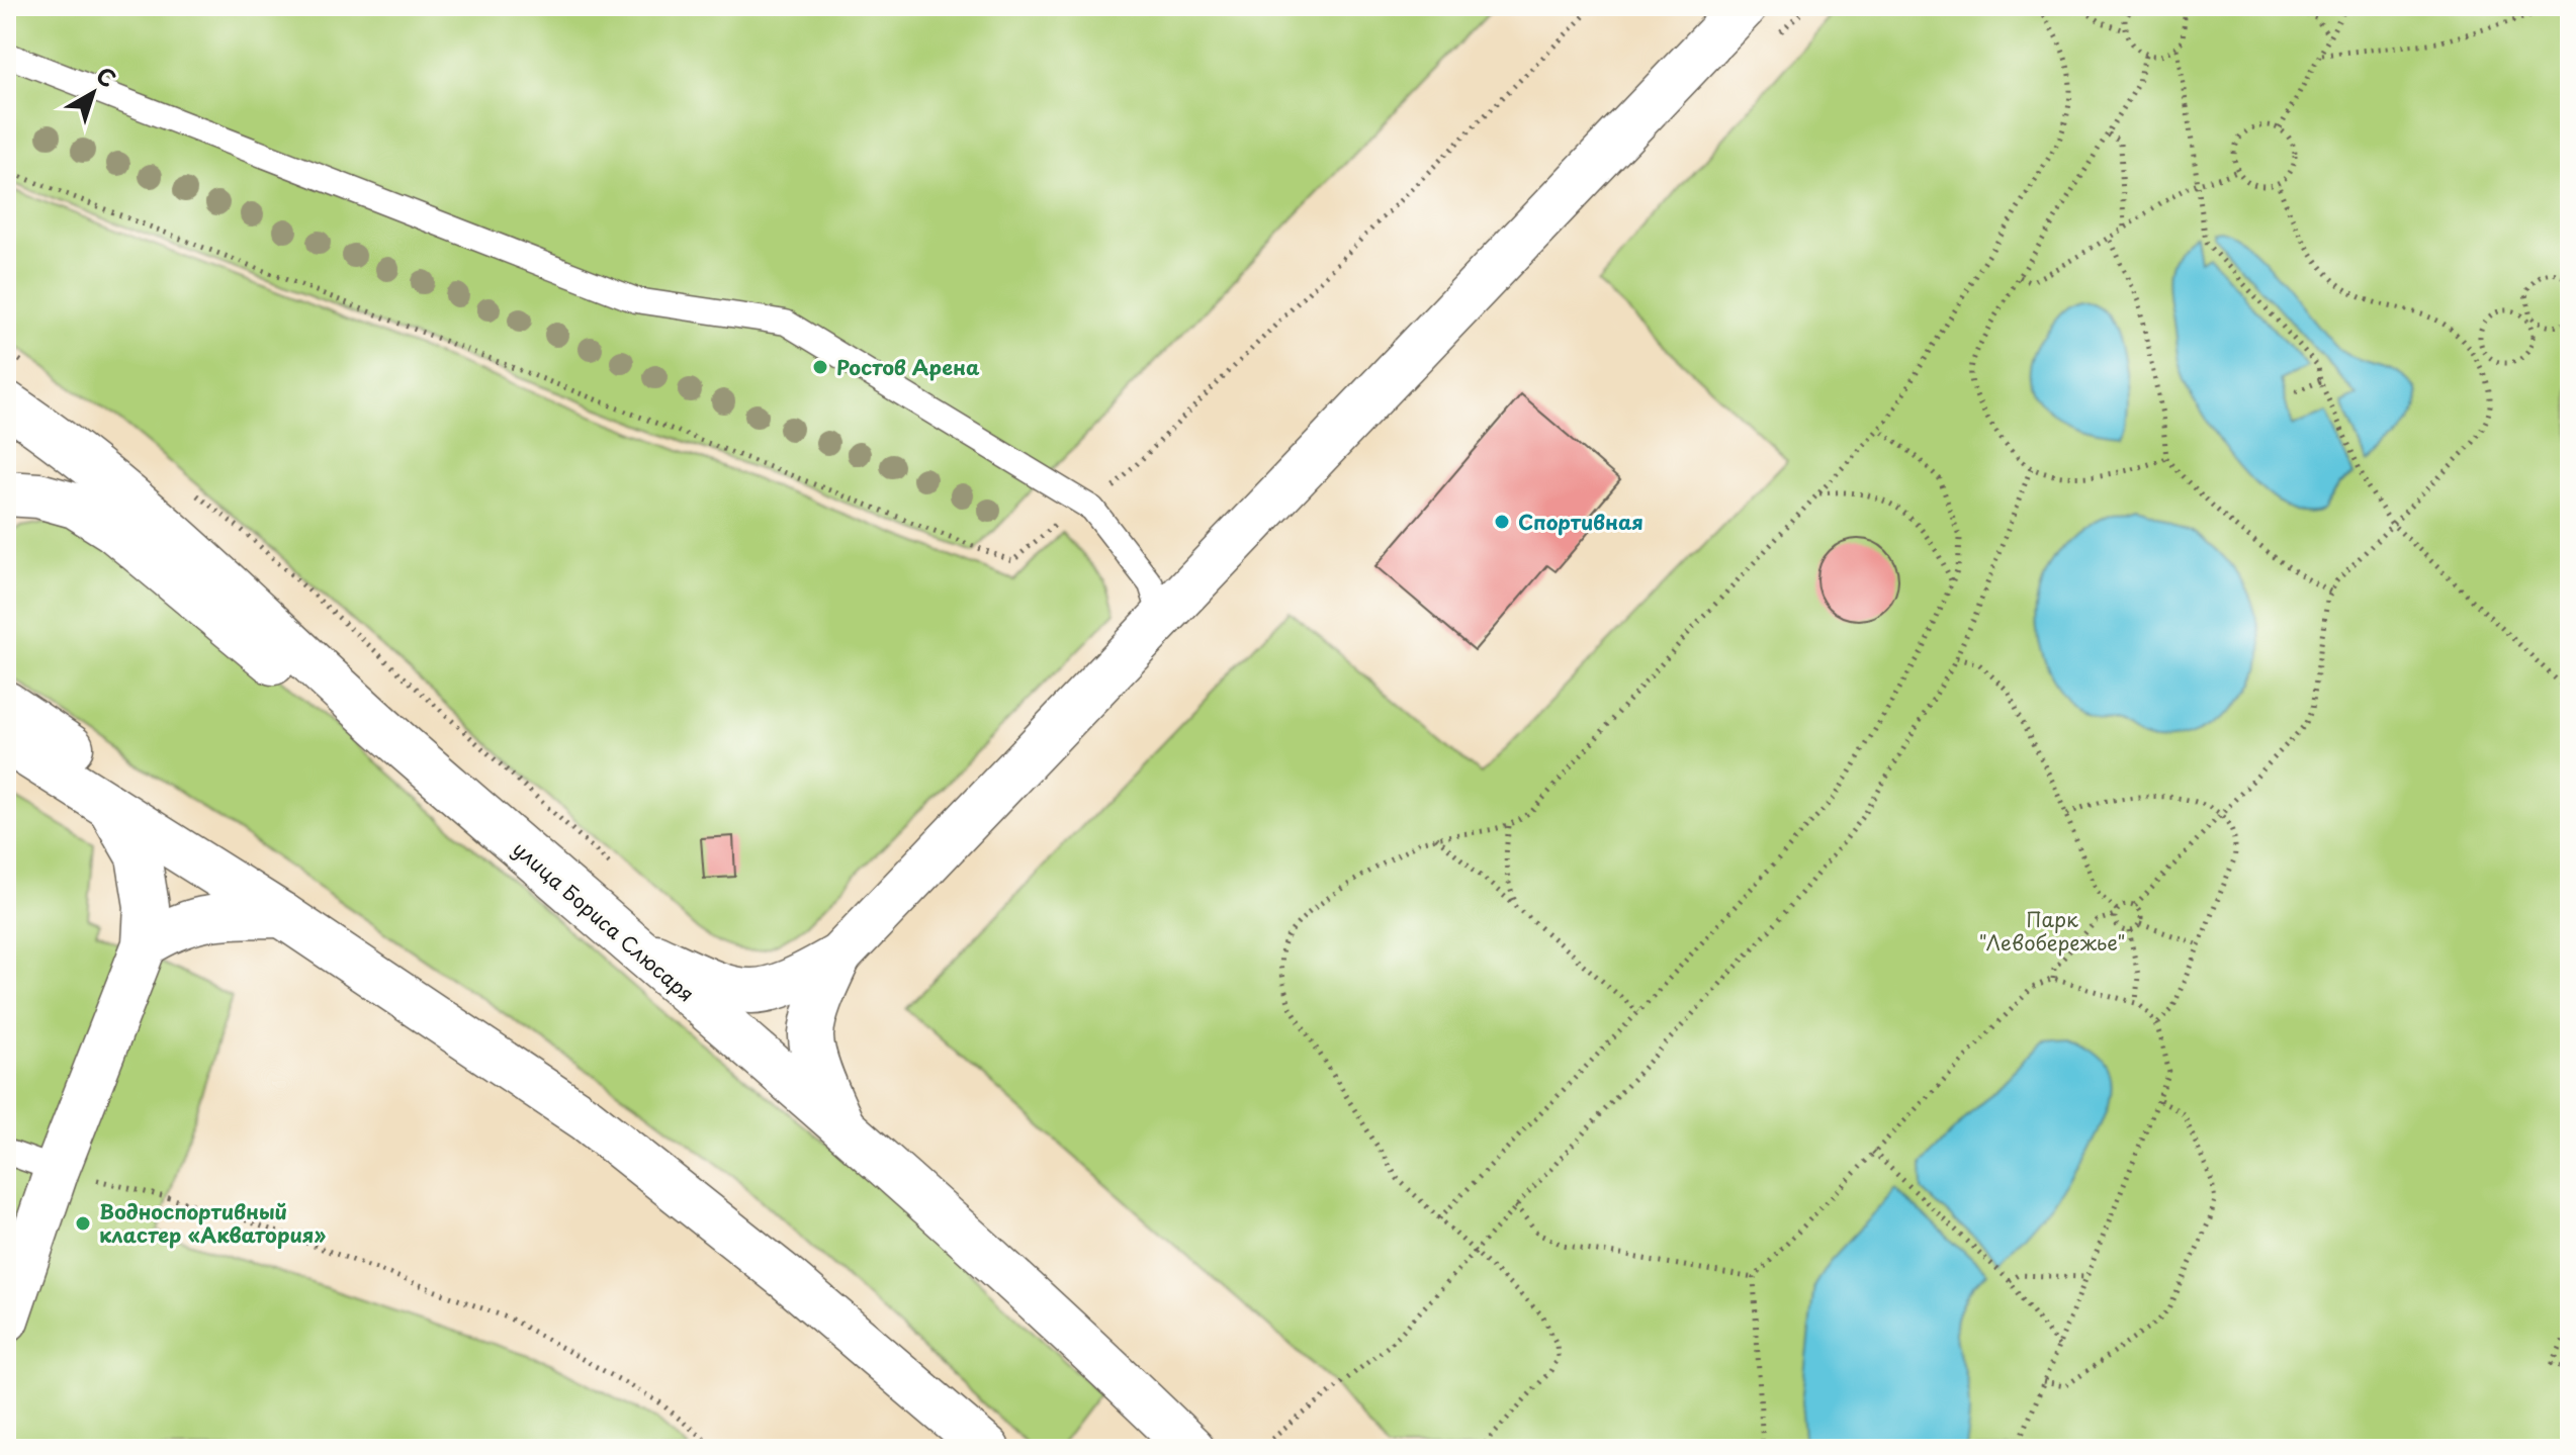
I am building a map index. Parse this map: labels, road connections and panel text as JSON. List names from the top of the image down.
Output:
{
  "streets": {
    "main road": ["улица Бориса Слюсаря"]
  },
  "parks": ["Парк \"Левобережье\""],
  "places": ["Ростов Арена", "Спортивная", "Водноспортивный кластер «Акватория»"],
  "north": "top right"
}
